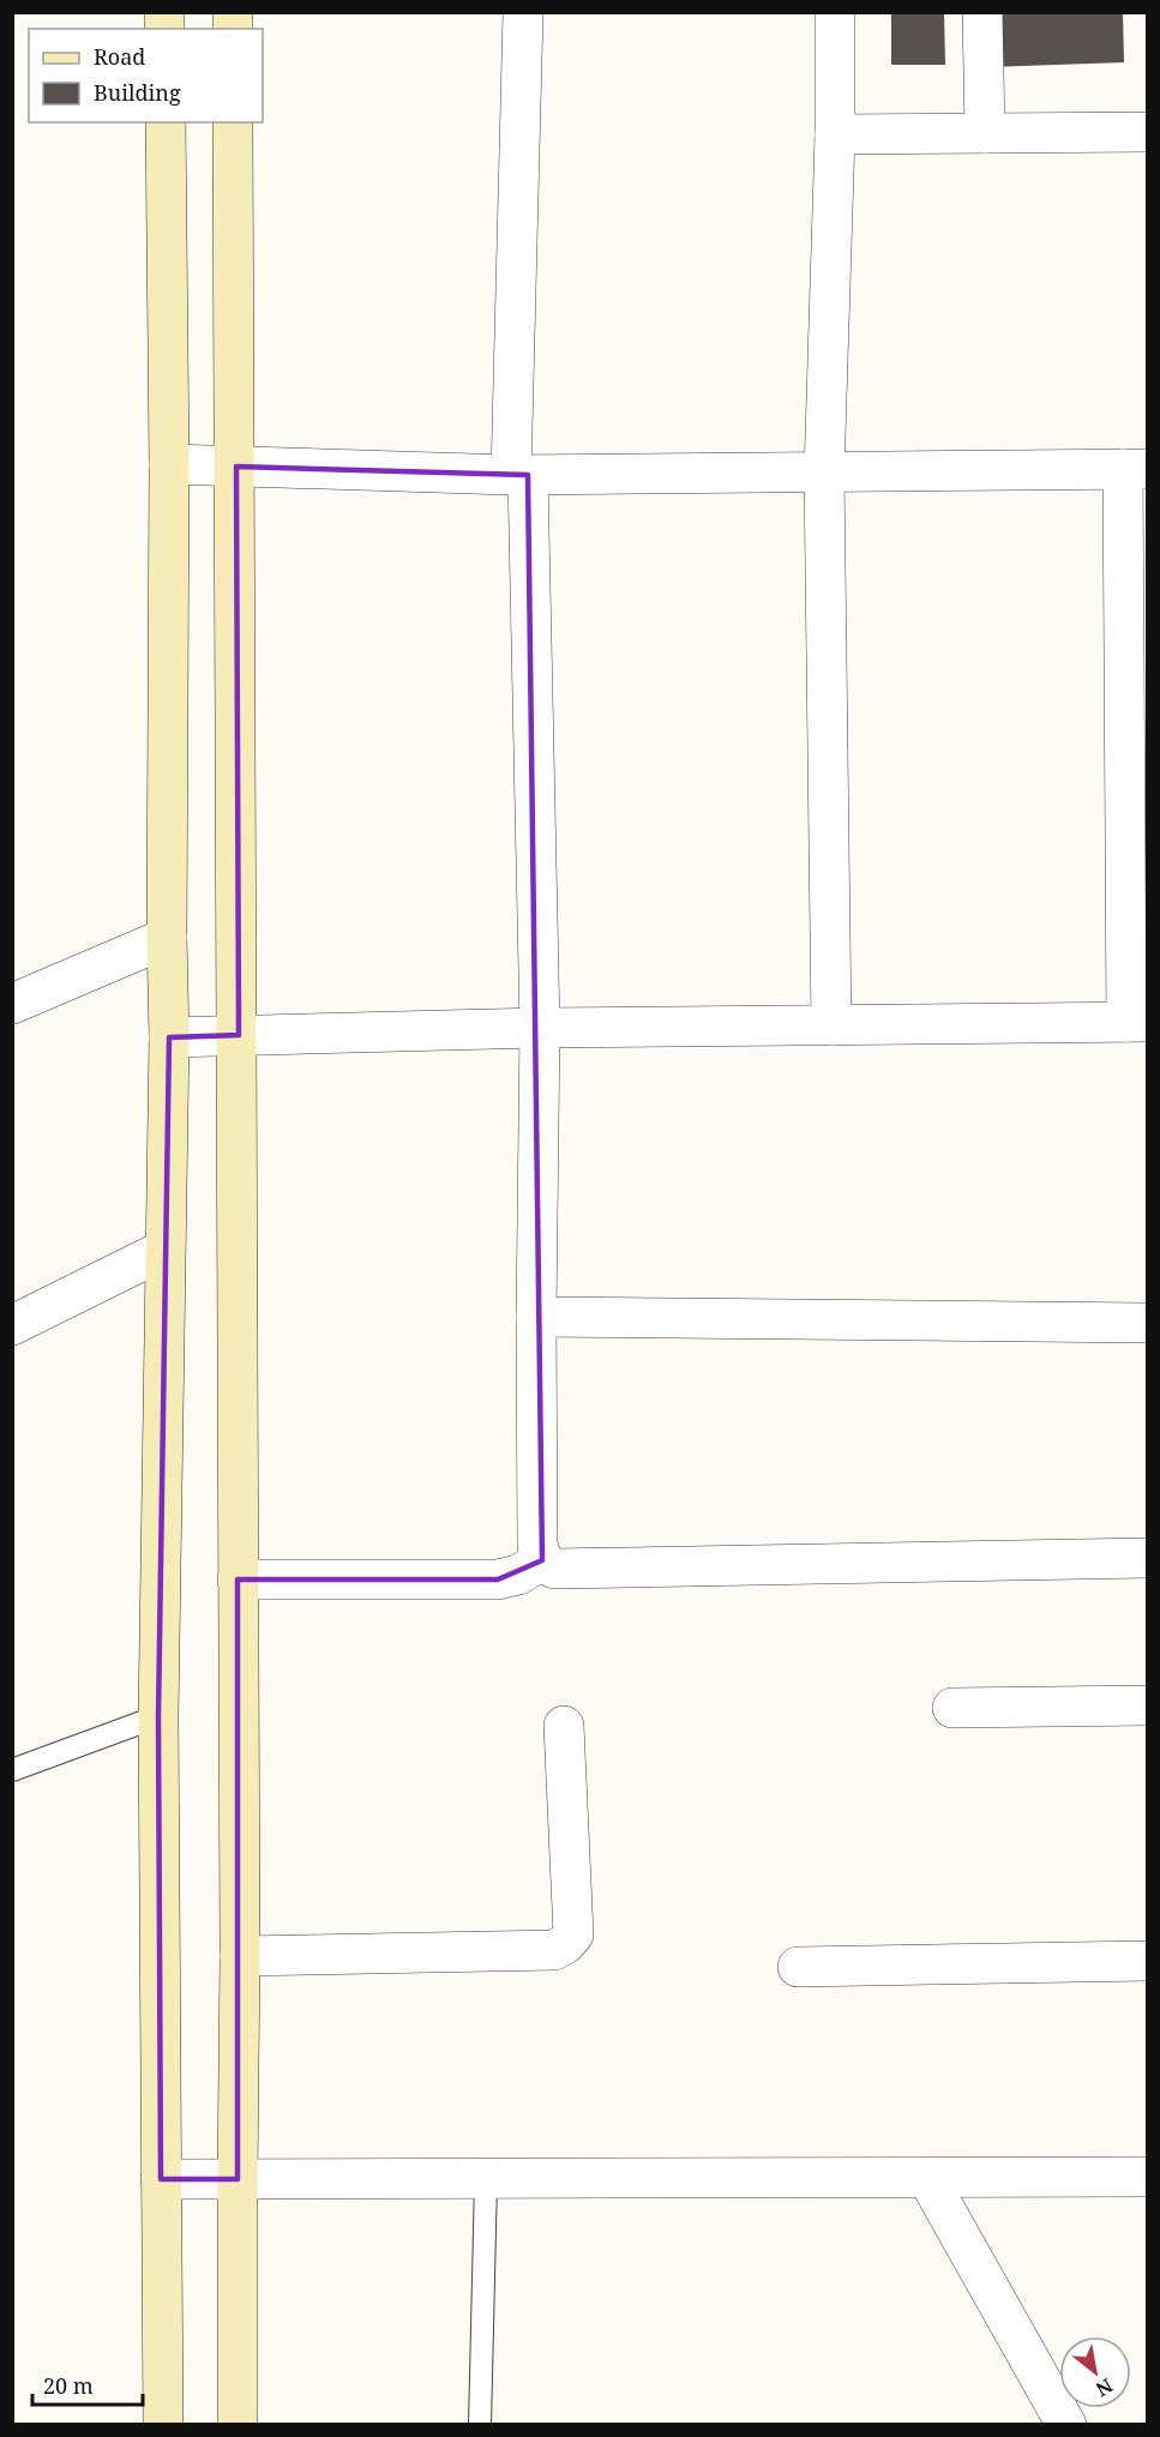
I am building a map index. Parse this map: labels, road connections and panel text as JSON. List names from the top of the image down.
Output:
{
  "legend": ["Road", "Building"],
  "scale_bar": "20 m",
  "north": "bottom right"
}
